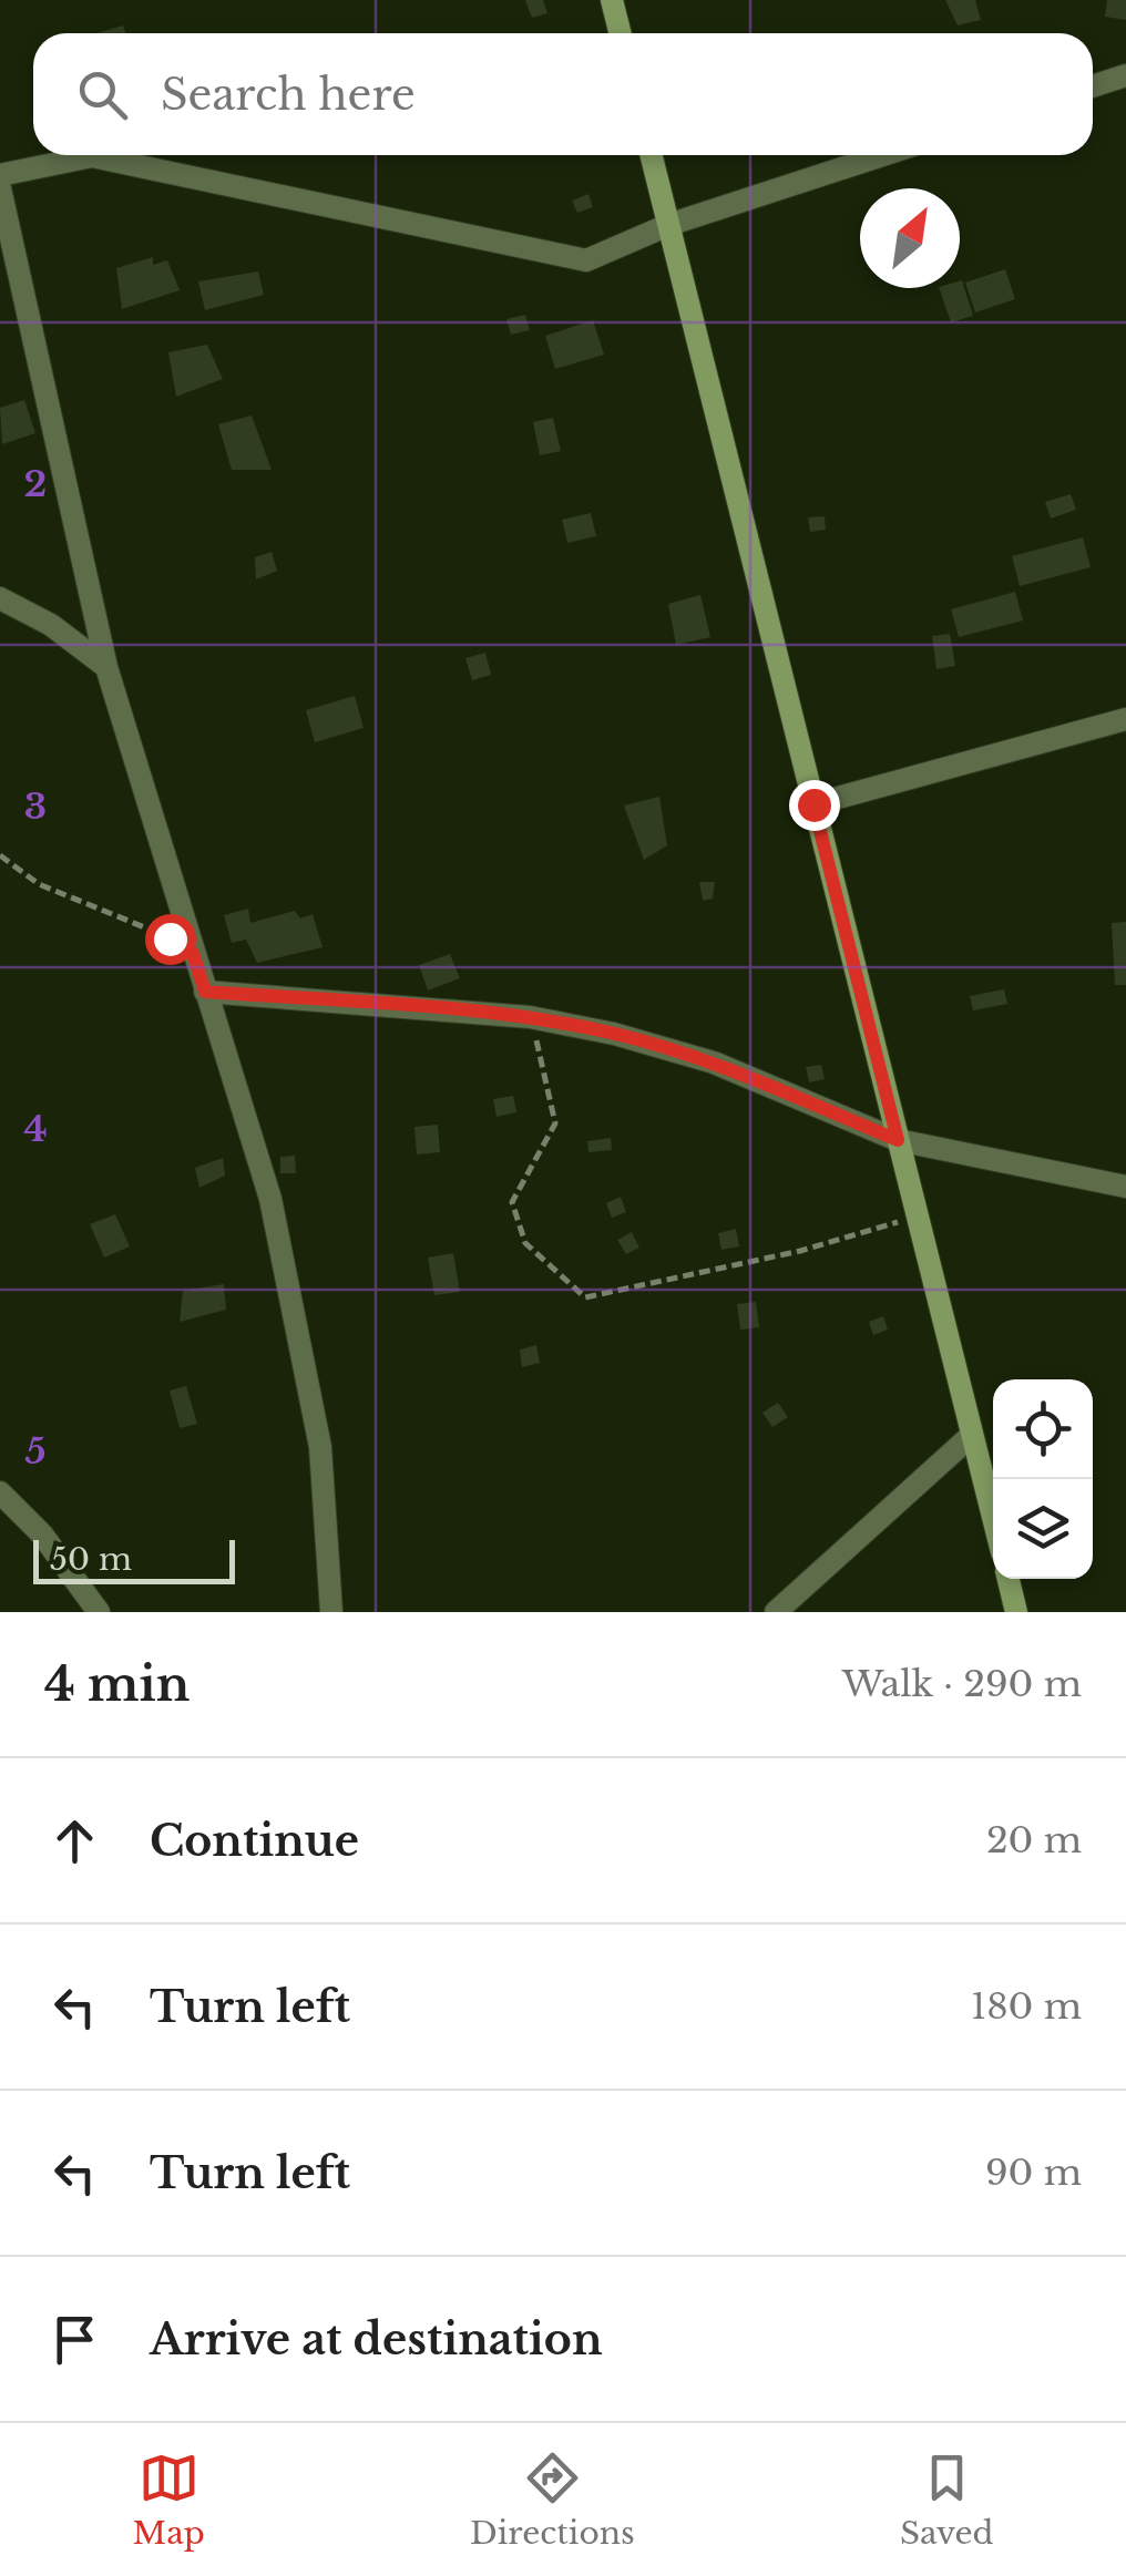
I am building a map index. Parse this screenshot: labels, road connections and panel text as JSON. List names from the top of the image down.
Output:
{
  "scale_bar": "50 m",
  "north": "top right",
  "page": {
    "search": "Search here",
    "scale": "50 m",
    "heading": ["4 min", "Walk · 290 m"],
    "list": [
      ["Continue", "20 m"],
      ["Turn left", "180 m"],
      ["Turn left", "90 m"],
      "Arrive at destination"
    ],
    "nav": ["Map", "Directions", "Saved"]
  },
  "grid": {
    "rows": [
      "2",
      "3",
      "4",
      "5"
    ]
  }
}
